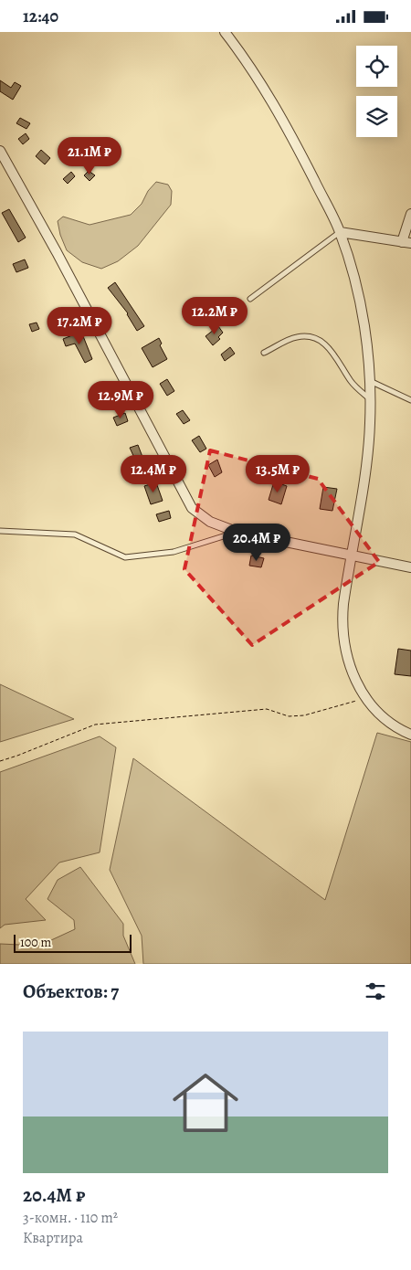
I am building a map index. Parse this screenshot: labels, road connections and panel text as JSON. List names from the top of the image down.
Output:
{
  "scale_bar": "100 m",
  "page": {
    "status": "12:40",
    "price": [
      "21.1M ₽",
      "12.2M ₽",
      "17.2M ₽",
      "12.9M ₽",
      "12.4M ₽",
      "13.5M ₽",
      "20.4M ₽"
    ],
    "scale": "100 m",
    "heading": "Объектов: 7",
    "list": [
      {
        "name": "20.4M ₽",
        "note": "3-комн. · 110 m² · Квартира"
      }
    ]
  }
}
